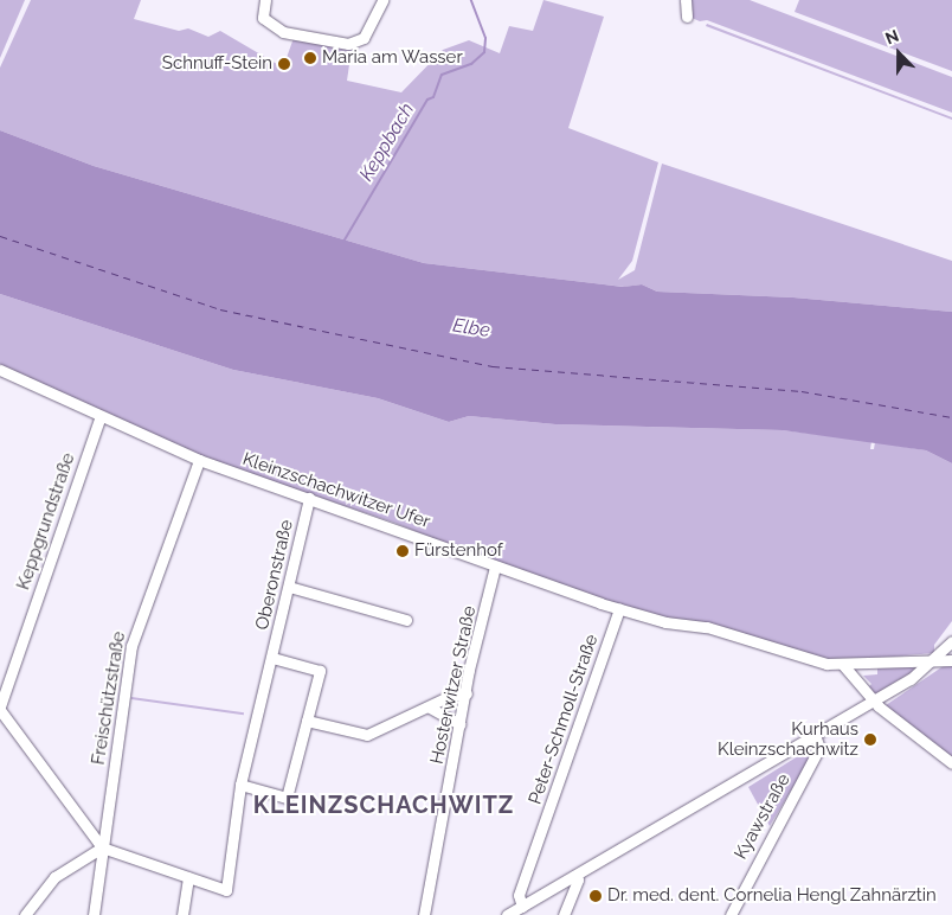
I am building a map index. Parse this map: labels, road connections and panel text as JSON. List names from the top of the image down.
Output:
{
  "streets": {
    "street": [
      "Kleinzschachwitzer Ufer",
      "Keppgrundstraße",
      "Oberonstraße",
      "Hosterwitzer Straße",
      "Freischützstraße",
      "Peter-Schmoll-Straße",
      "Kyawstraße"
    ]
  },
  "crossings": [
    ["Kleinzschachwitzer Ufer", "Keppgrundstraße"],
    ["Kleinzschachwitzer Ufer", "Oberonstraße"],
    ["Kleinzschachwitzer Ufer", "Hosterwitzer Straße"],
    ["Kleinzschachwitzer Ufer", "Freischützstraße"],
    ["Kleinzschachwitzer Ufer", "Peter-Schmoll-Straße"]
  ],
  "districts": ["KLEINZSCHACHWITZ"],
  "water": ["Keppbach", "Elbe"],
  "places": [
    "Maria am Wasser",
    "Schnuff-Stein",
    "Fürstenhof",
    "Kurhaus Kleinzschachwitz",
    "Dr. med. dent. Cornelia Hengl Zahnärztin"
  ],
  "north": "top"
}
